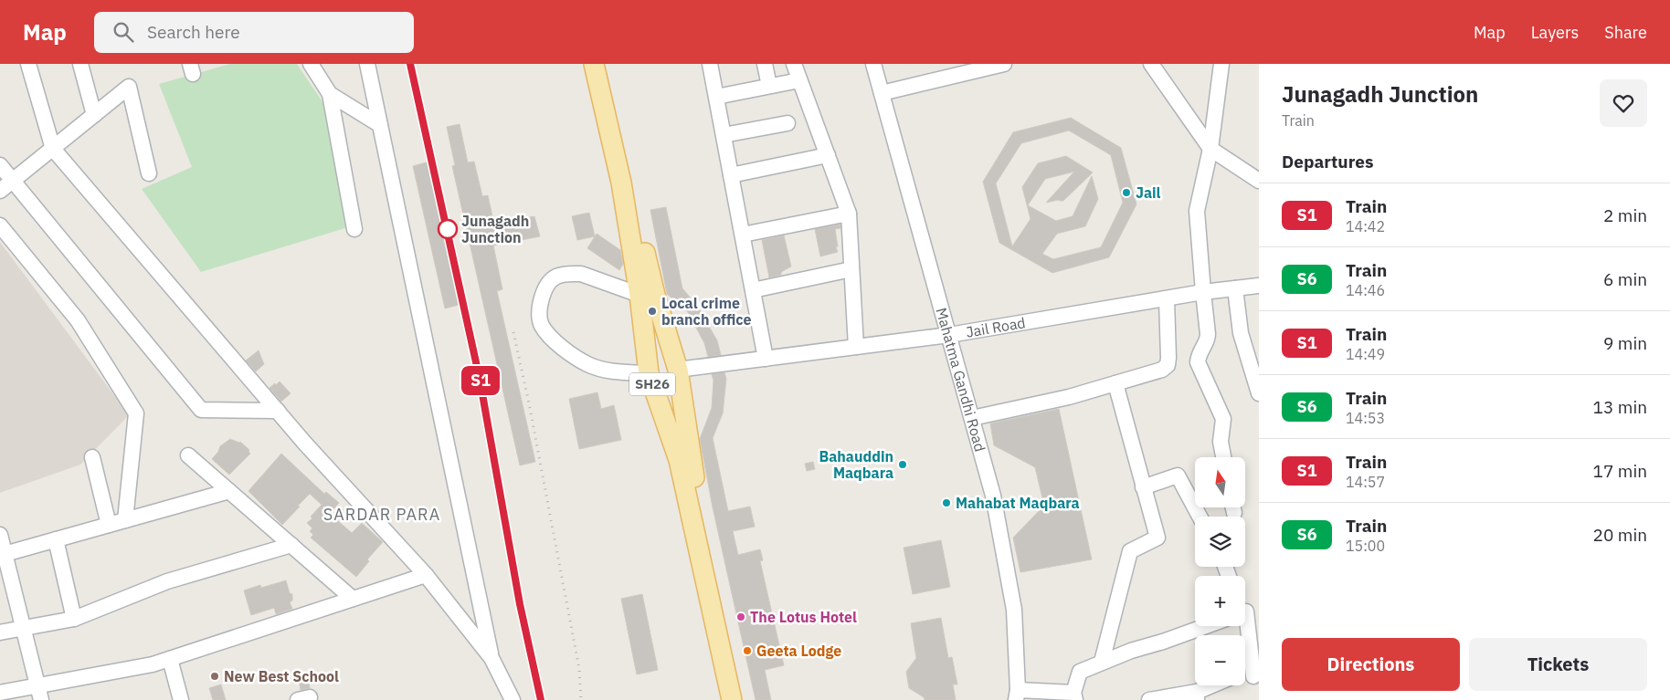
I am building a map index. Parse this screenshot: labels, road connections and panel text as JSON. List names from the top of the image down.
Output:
{
  "streets": {
    "main road": ["SH26"],
    "street": ["Jail Road", "Mahatma Gandhi Road"]
  },
  "crossings": [
    ["Jail Road", "Mahatma Gandhi Road"],
    ["Jail Road", "SH26"]
  ],
  "districts": ["SARDAR PARA"],
  "places": [
    "Jail",
    "Junagadh Junction",
    "Local crime branch office",
    "Bahauddin Maqbara",
    "Mahabat Maqbara",
    "The Lotus Hotel",
    "Geeta Lodge",
    "New Best School"
  ],
  "north": "top",
  "page": {
    "header": "Map",
    "search": "Search here",
    "nav": ["Map", "Layers", "Share"],
    "on_map": "S1",
    "heading": [
      ["Junagadh Junction", "Train"],
      "Departures"
    ],
    "list": [
      {
        "mark": "S1",
        "name": "Train",
        "note": "14:42",
        "value": "2 min"
      },
      {
        "mark": "S6",
        "name": "Train",
        "note": "14:46",
        "value": "6 min"
      },
      {
        "mark": "S1",
        "name": "Train",
        "note": "14:49",
        "value": "9 min"
      },
      {
        "mark": "S6",
        "name": "Train",
        "note": "14:53",
        "value": "13 min"
      },
      {
        "mark": "S1",
        "name": "Train",
        "note": "14:57",
        "value": "17 min"
      },
      {
        "mark": "S6",
        "name": "Train",
        "note": "15:00",
        "value": "20 min"
      }
    ],
    "map_buttons": ["+", "−"],
    "buttons": ["Directions", "Tickets"]
  }
}
